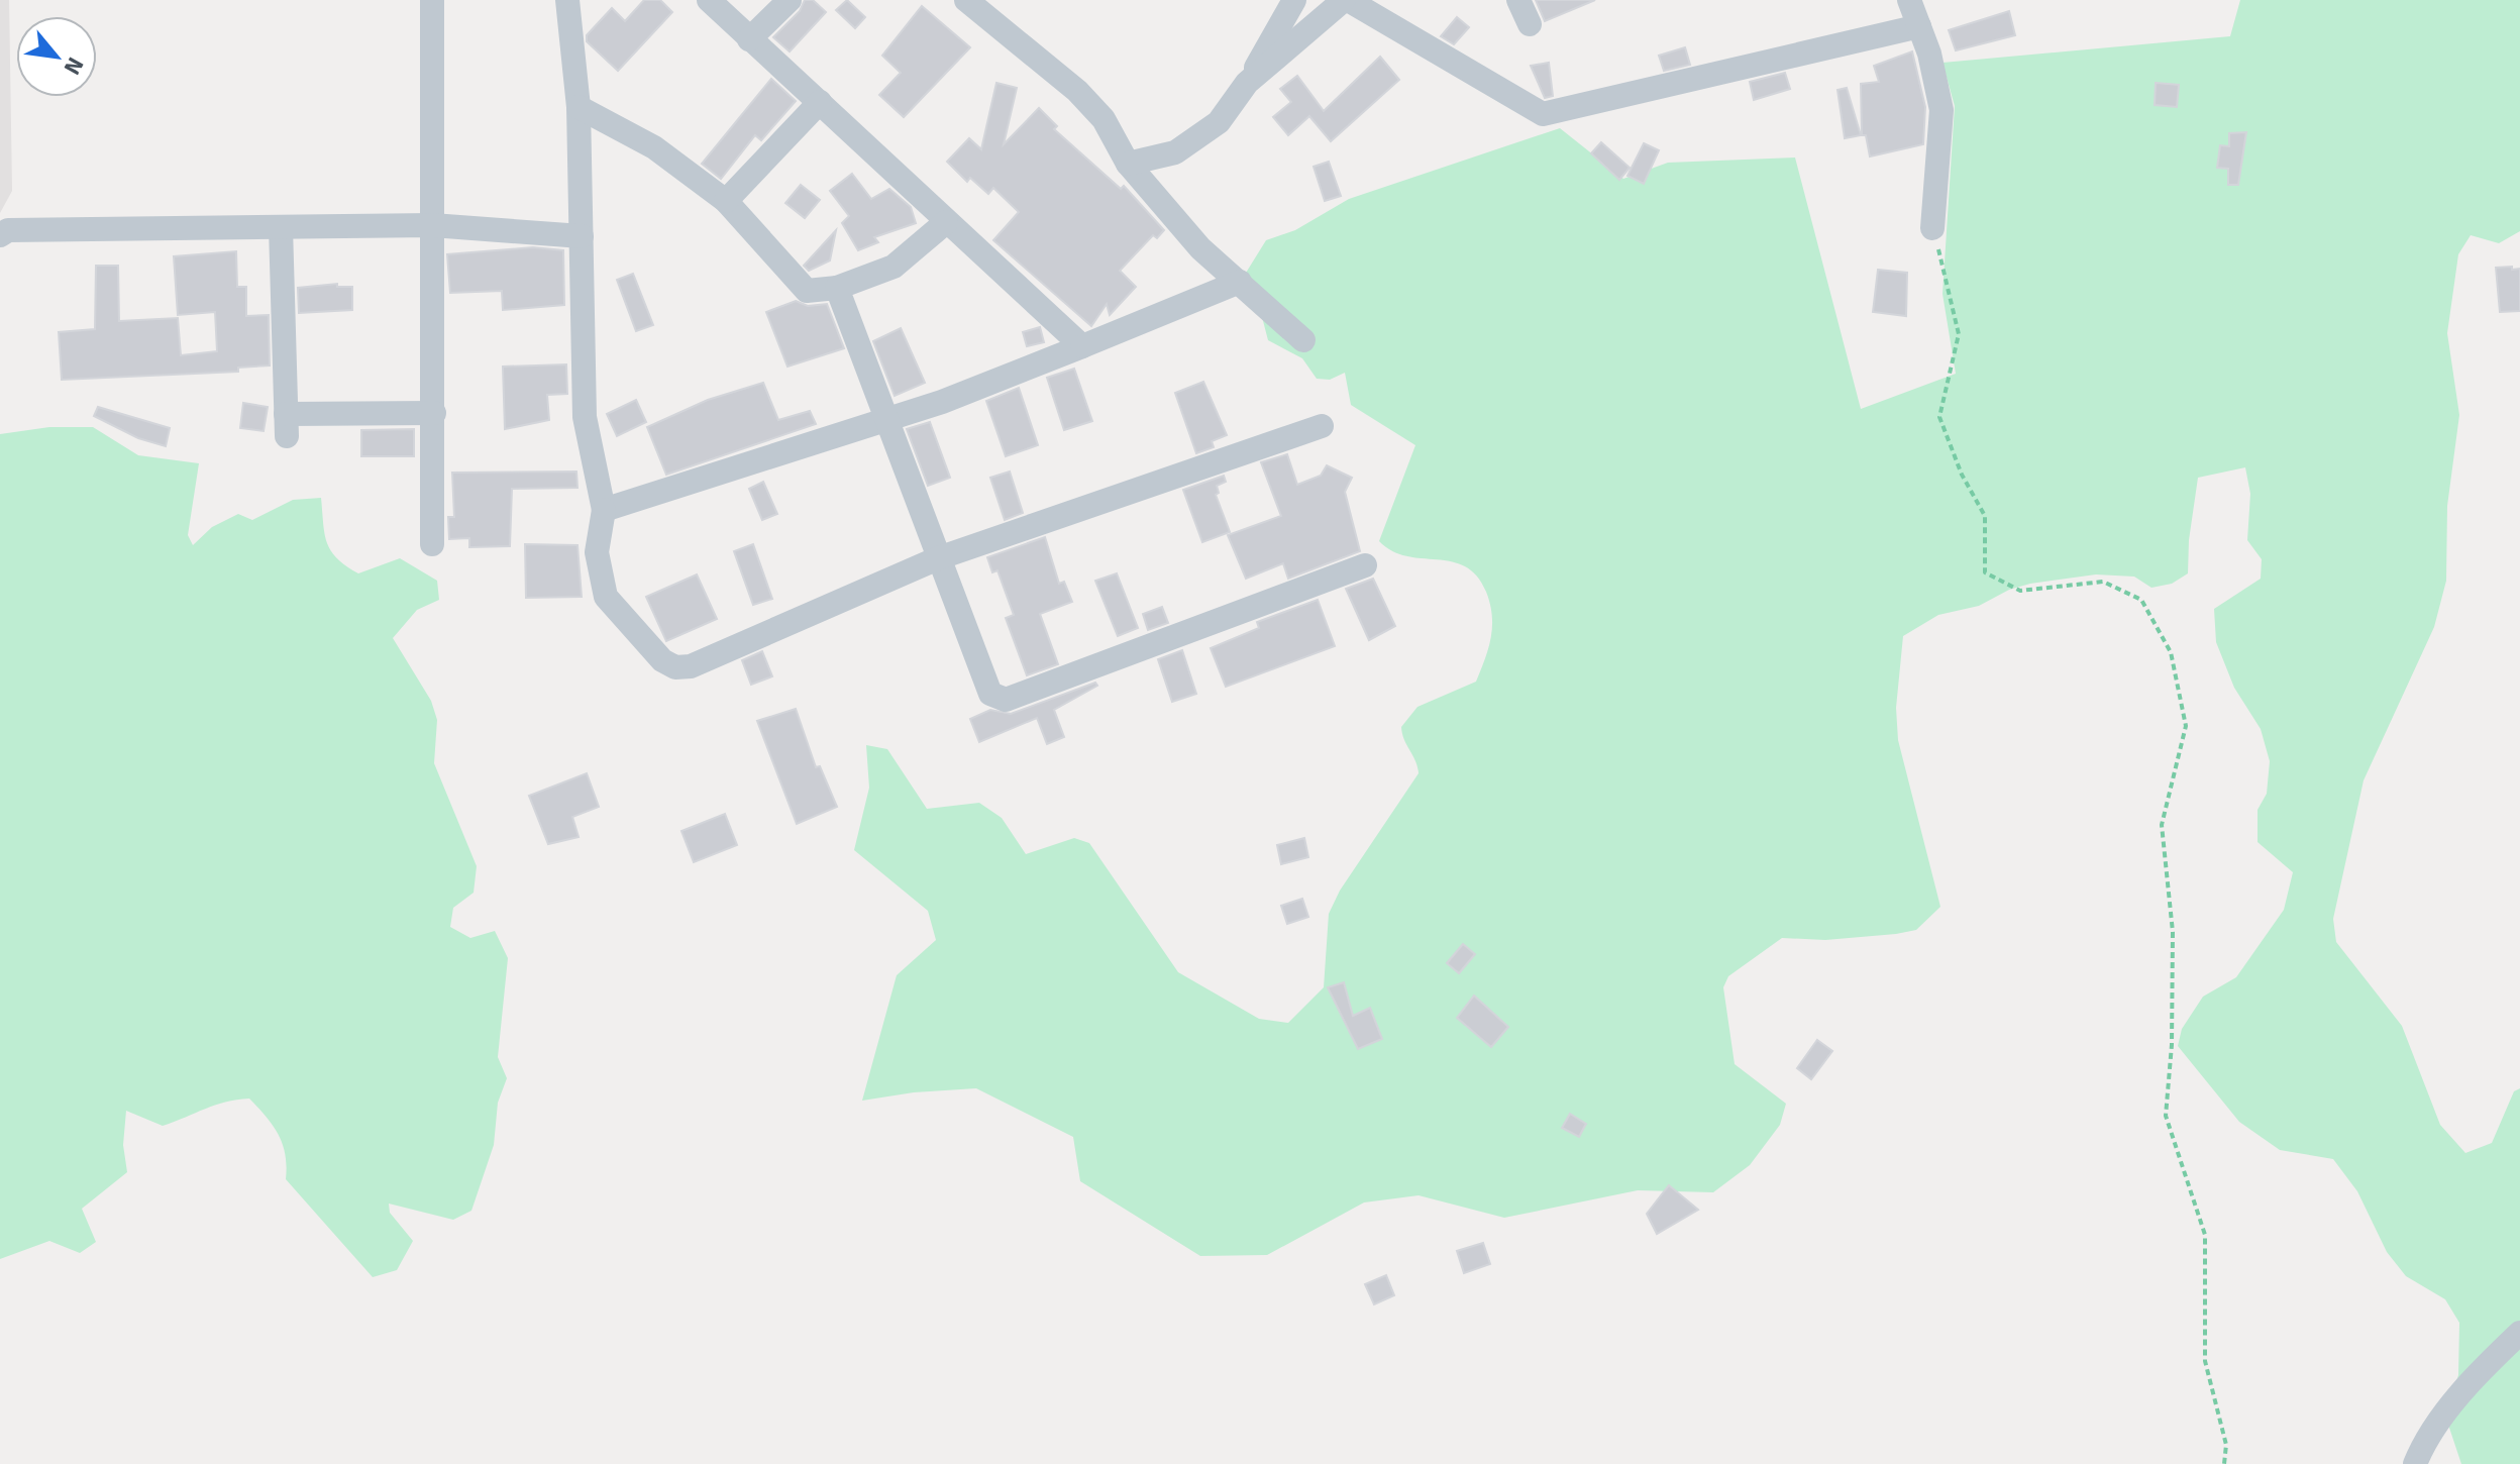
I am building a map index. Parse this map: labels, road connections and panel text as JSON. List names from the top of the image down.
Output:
{
  "north": "bottom right"
}
